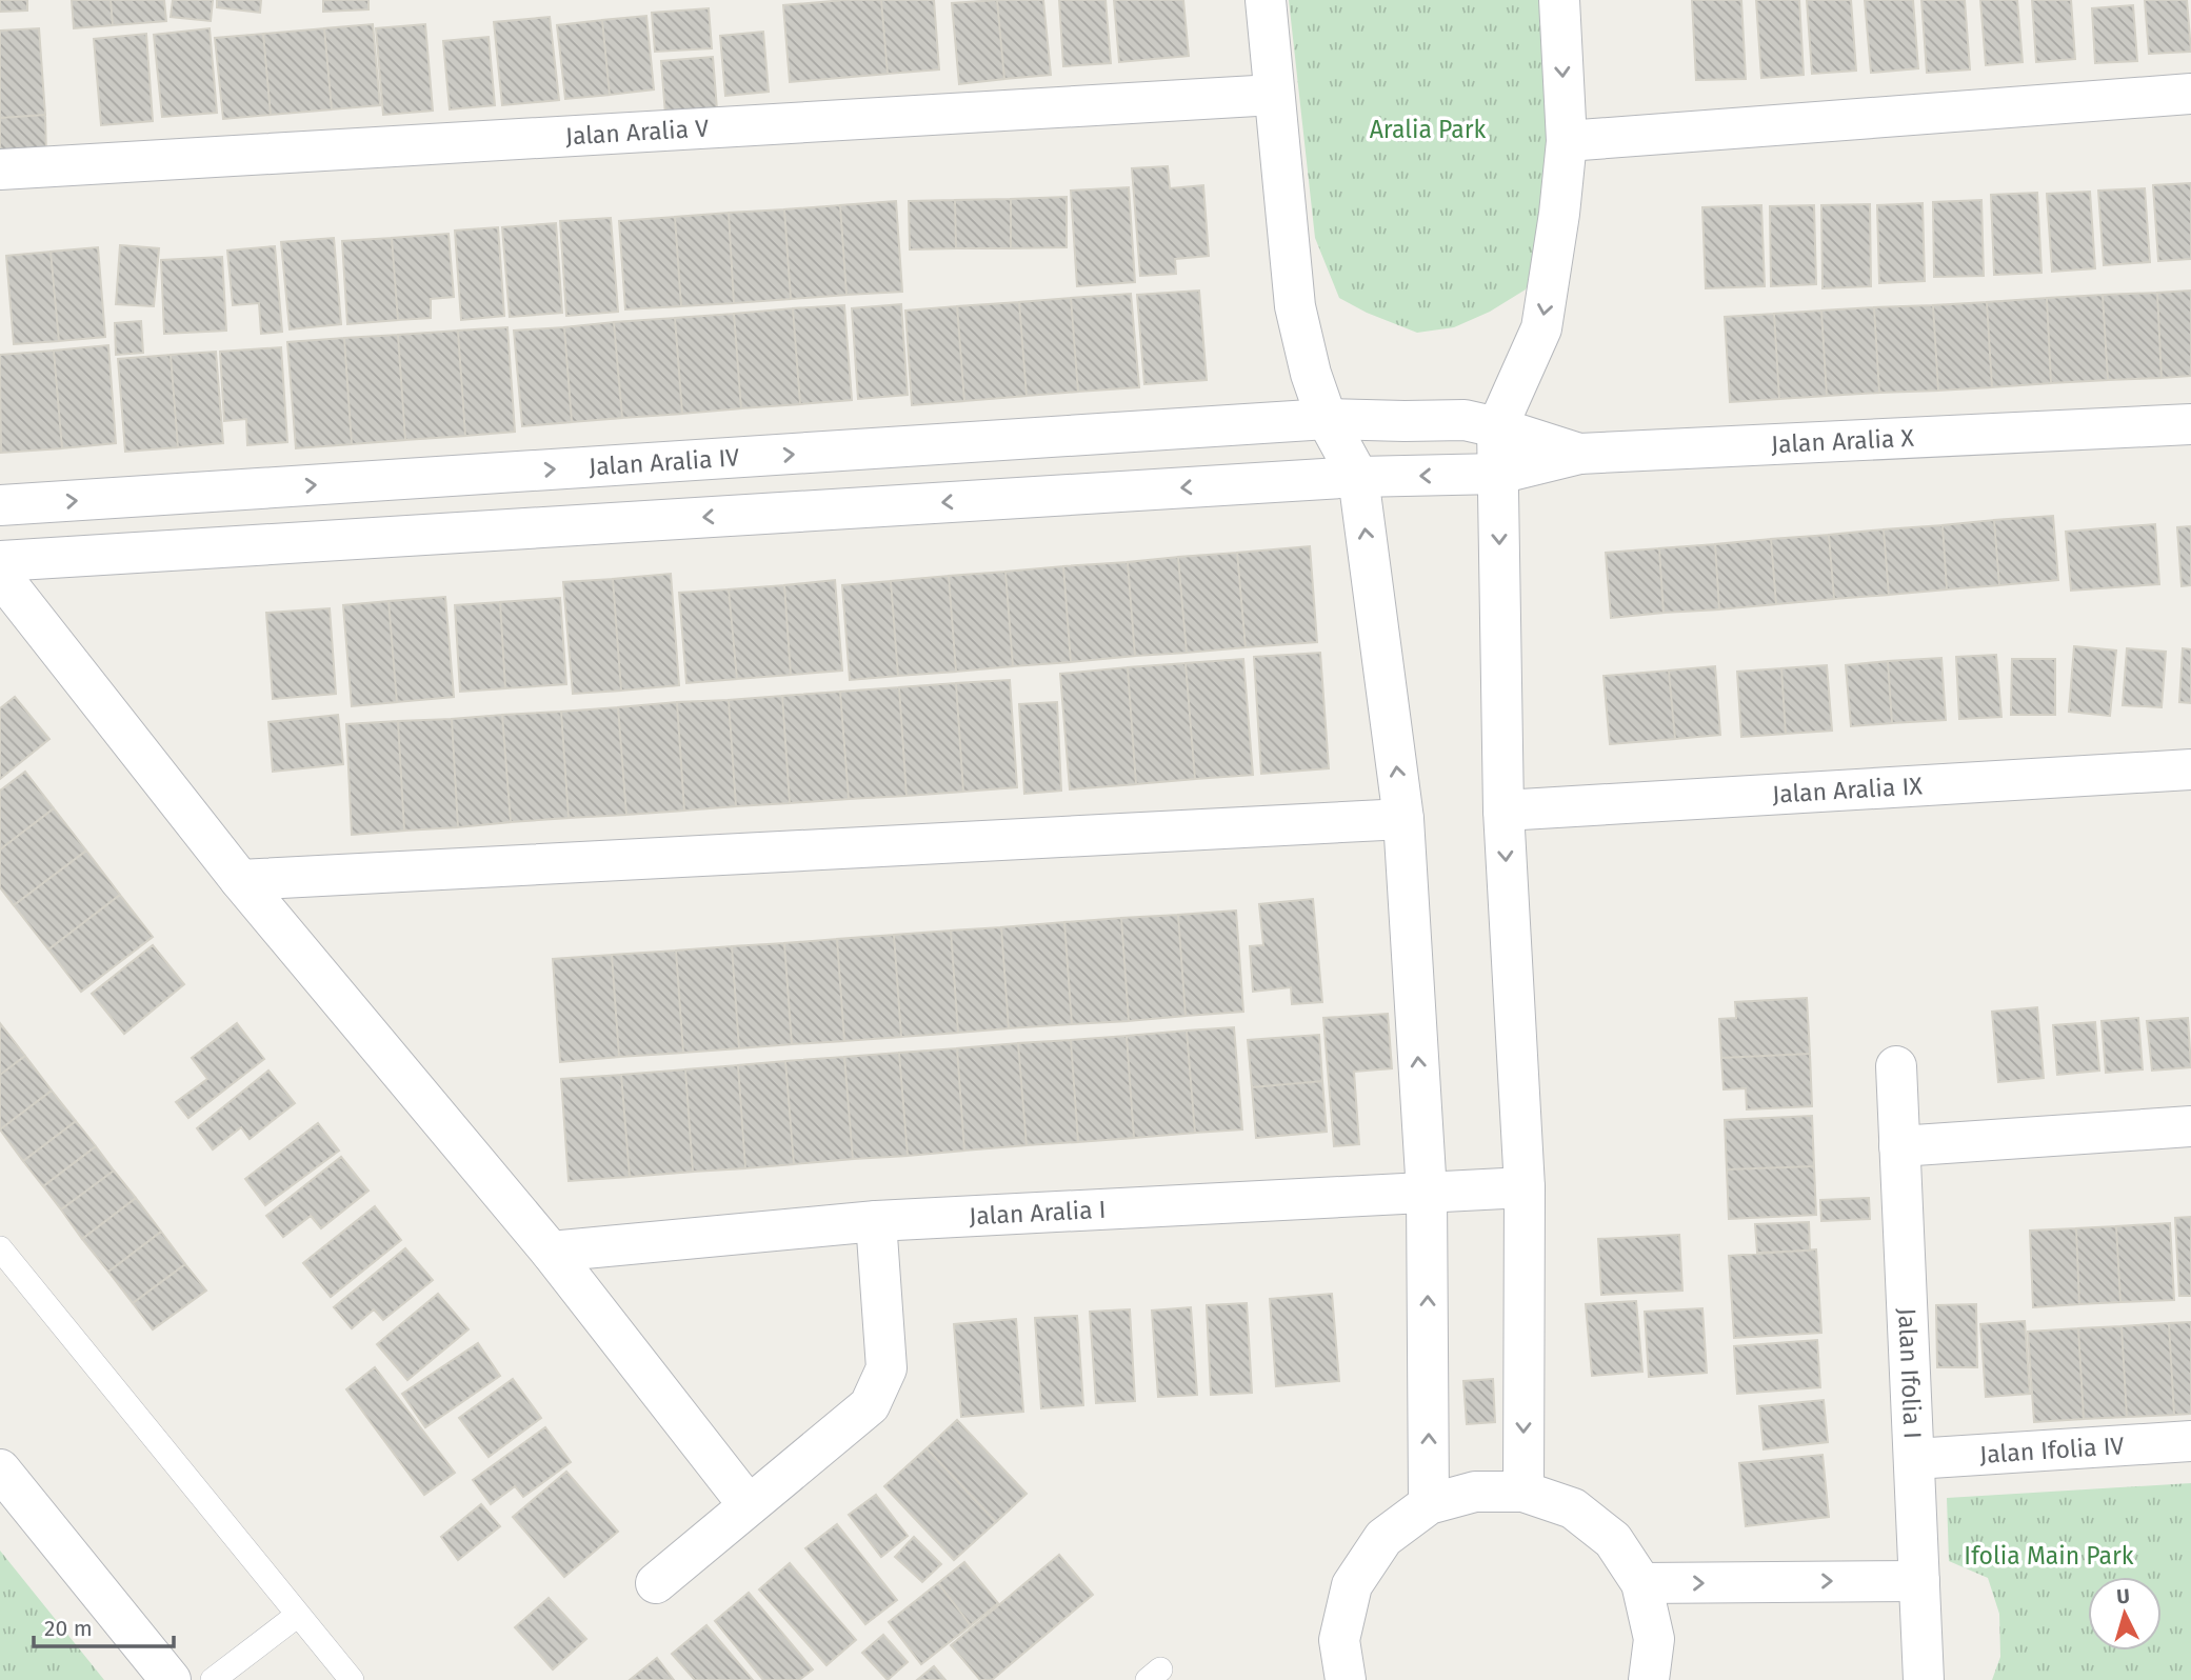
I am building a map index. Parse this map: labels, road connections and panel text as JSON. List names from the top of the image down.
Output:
{
  "streets": {
    "street": [
      "Jalan Aralia V",
      "Jalan Aralia X",
      "Jalan Aralia IV",
      "Jalan Aralia IX",
      "Jalan Aralia I",
      "Jalan Ifolia I",
      "Jalan Ifolia IV"
    ]
  },
  "crossings": [
    ["Jalan Aralia X", "Jalan Aralia IV"],
    ["Jalan Ifolia I", "Jalan Ifolia IV"]
  ],
  "one_way": ["Jalan Aralia IV"],
  "parks": ["Aralia Park", "Ifolia Main Park"],
  "scale_bar": "20 m",
  "north": "top"
}
